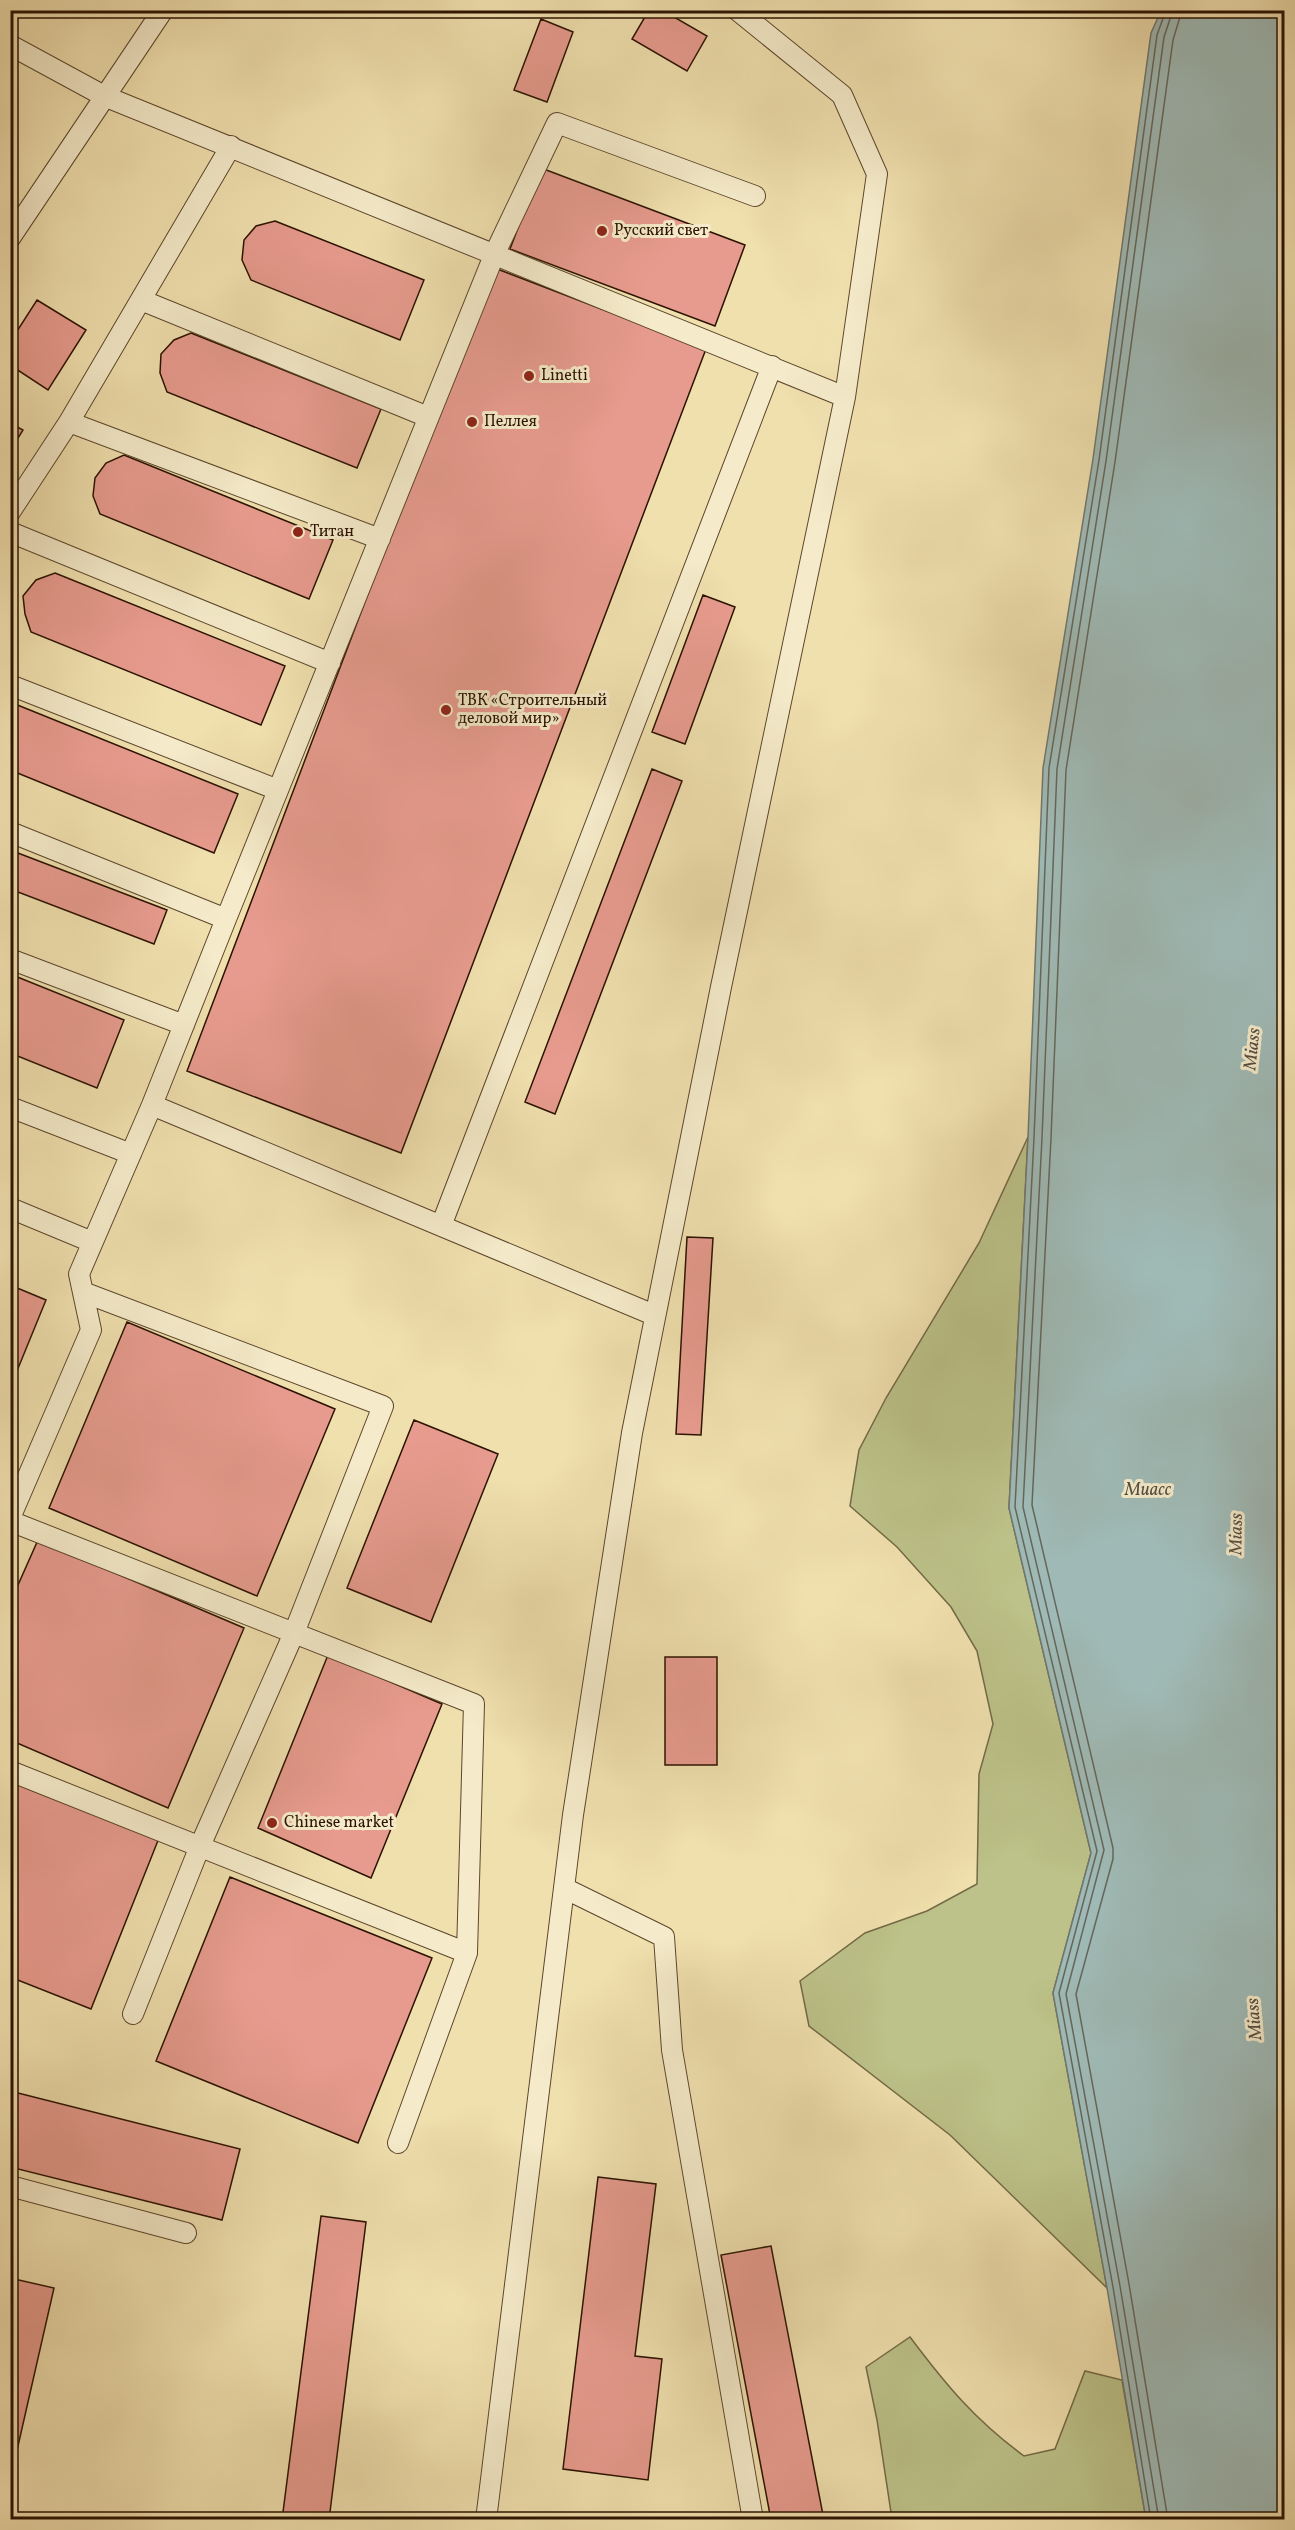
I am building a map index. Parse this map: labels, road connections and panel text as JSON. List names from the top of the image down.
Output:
{
  "water": ["Miass", "Миасс"],
  "places": [
    "Русский свет",
    "Linetti",
    "Пеллея",
    "Титан",
    "ТВК «Строительный деловой мир»",
    "Chinese market"
  ]
}
